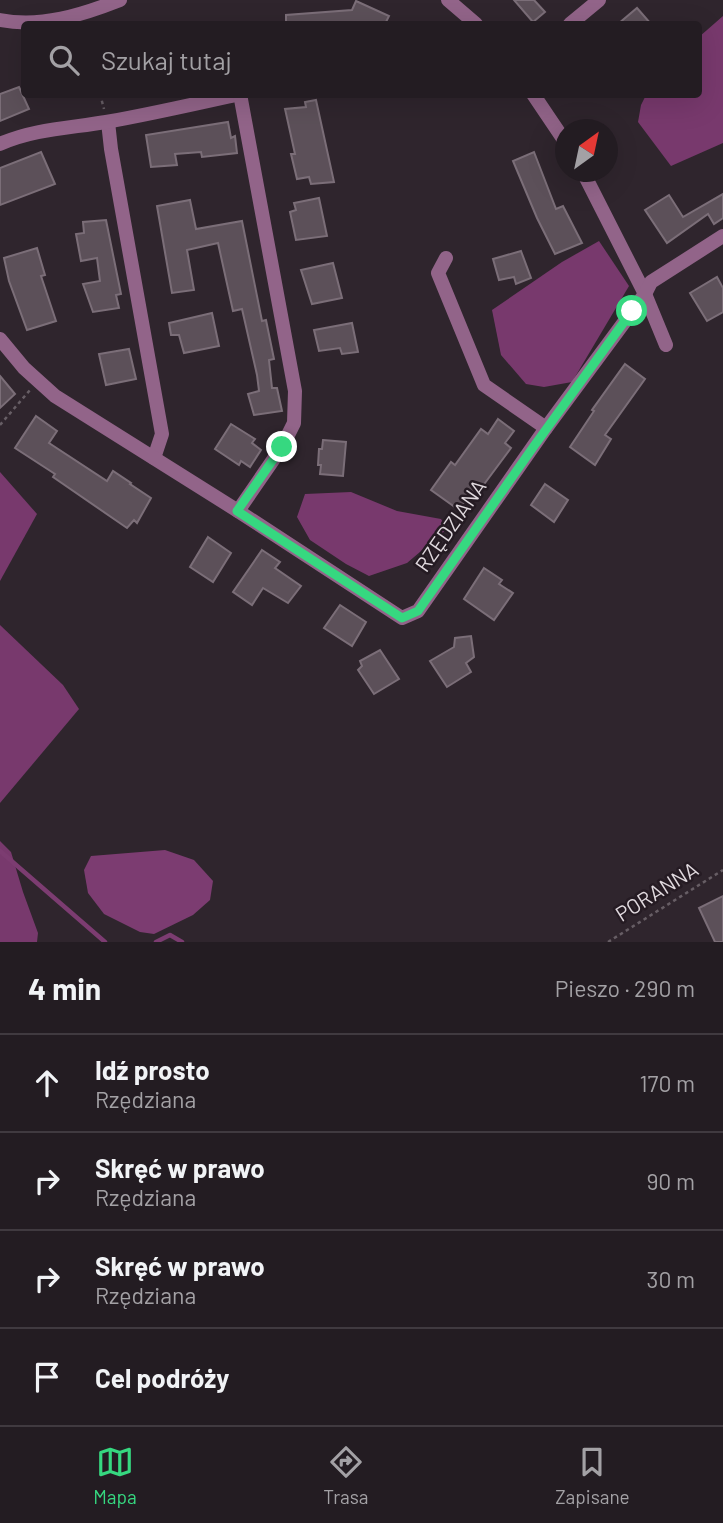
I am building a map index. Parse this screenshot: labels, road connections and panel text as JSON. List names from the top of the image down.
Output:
{
  "streets": {
    "street": ["RZĘDZIANA"],
    "path": ["PORANNA"]
  },
  "north": "top right",
  "page": {
    "search": "Szukaj tutaj",
    "heading": ["4 min", "Pieszo · 290 m"],
    "list": [
      ["Idź prosto", "Rzędziana", "170 m"],
      ["Skręć w prawo", "Rzędziana", "90 m"],
      ["Skręć w prawo", "Rzędziana", "30 m"],
      "Cel podróży"
    ],
    "nav": ["Mapa", "Trasa", "Zapisane"]
  }
}
